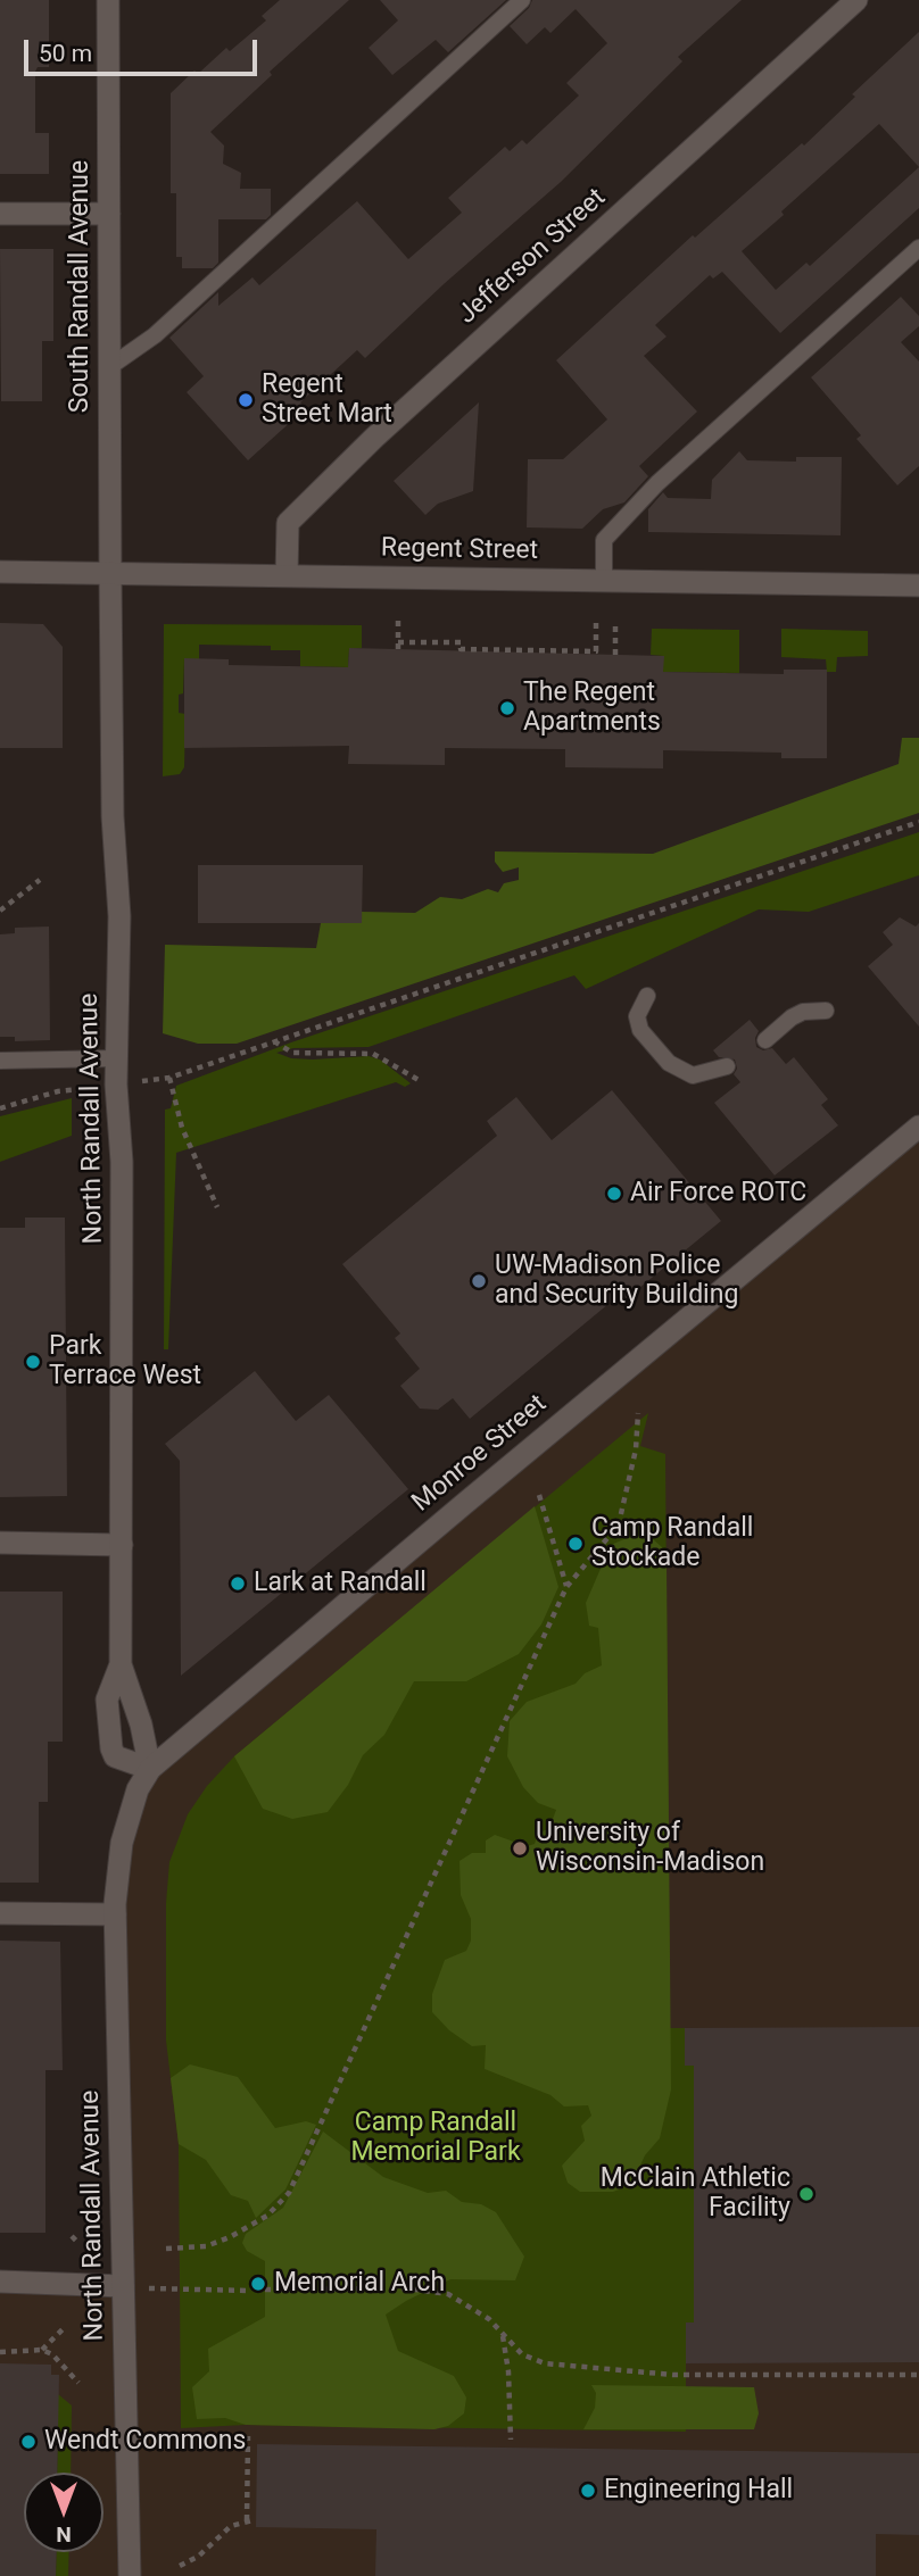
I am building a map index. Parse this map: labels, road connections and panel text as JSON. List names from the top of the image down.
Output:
{
  "streets": {
    "street": [
      "Jefferson Street",
      "South Randall Avenue",
      "Regent Street",
      "North Randall Avenue",
      "Monroe Street"
    ]
  },
  "crossings": [
    ["Jefferson Street", "Regent Street"],
    ["South Randall Avenue", "Regent Street"],
    ["South Randall Avenue", "North Randall Avenue"],
    ["Regent Street", "North Randall Avenue"],
    ["North Randall Avenue", "Monroe Street"]
  ],
  "parks": ["Camp Randall Memorial Park"],
  "places": [
    "Regent Street Mart",
    "The Regent Apartments",
    "Air Force ROTC",
    "UW-Madison Police and Security Building",
    "Park Terrace West",
    "Camp Randall Stockade",
    "Lark at Randall",
    "University of Wisconsin-Madison",
    "McClain Athletic Facility",
    "Memorial Arch",
    "Wendt Commons",
    "Engineering Hall"
  ],
  "scale_bar": "50 m",
  "north": "bottom"
}
